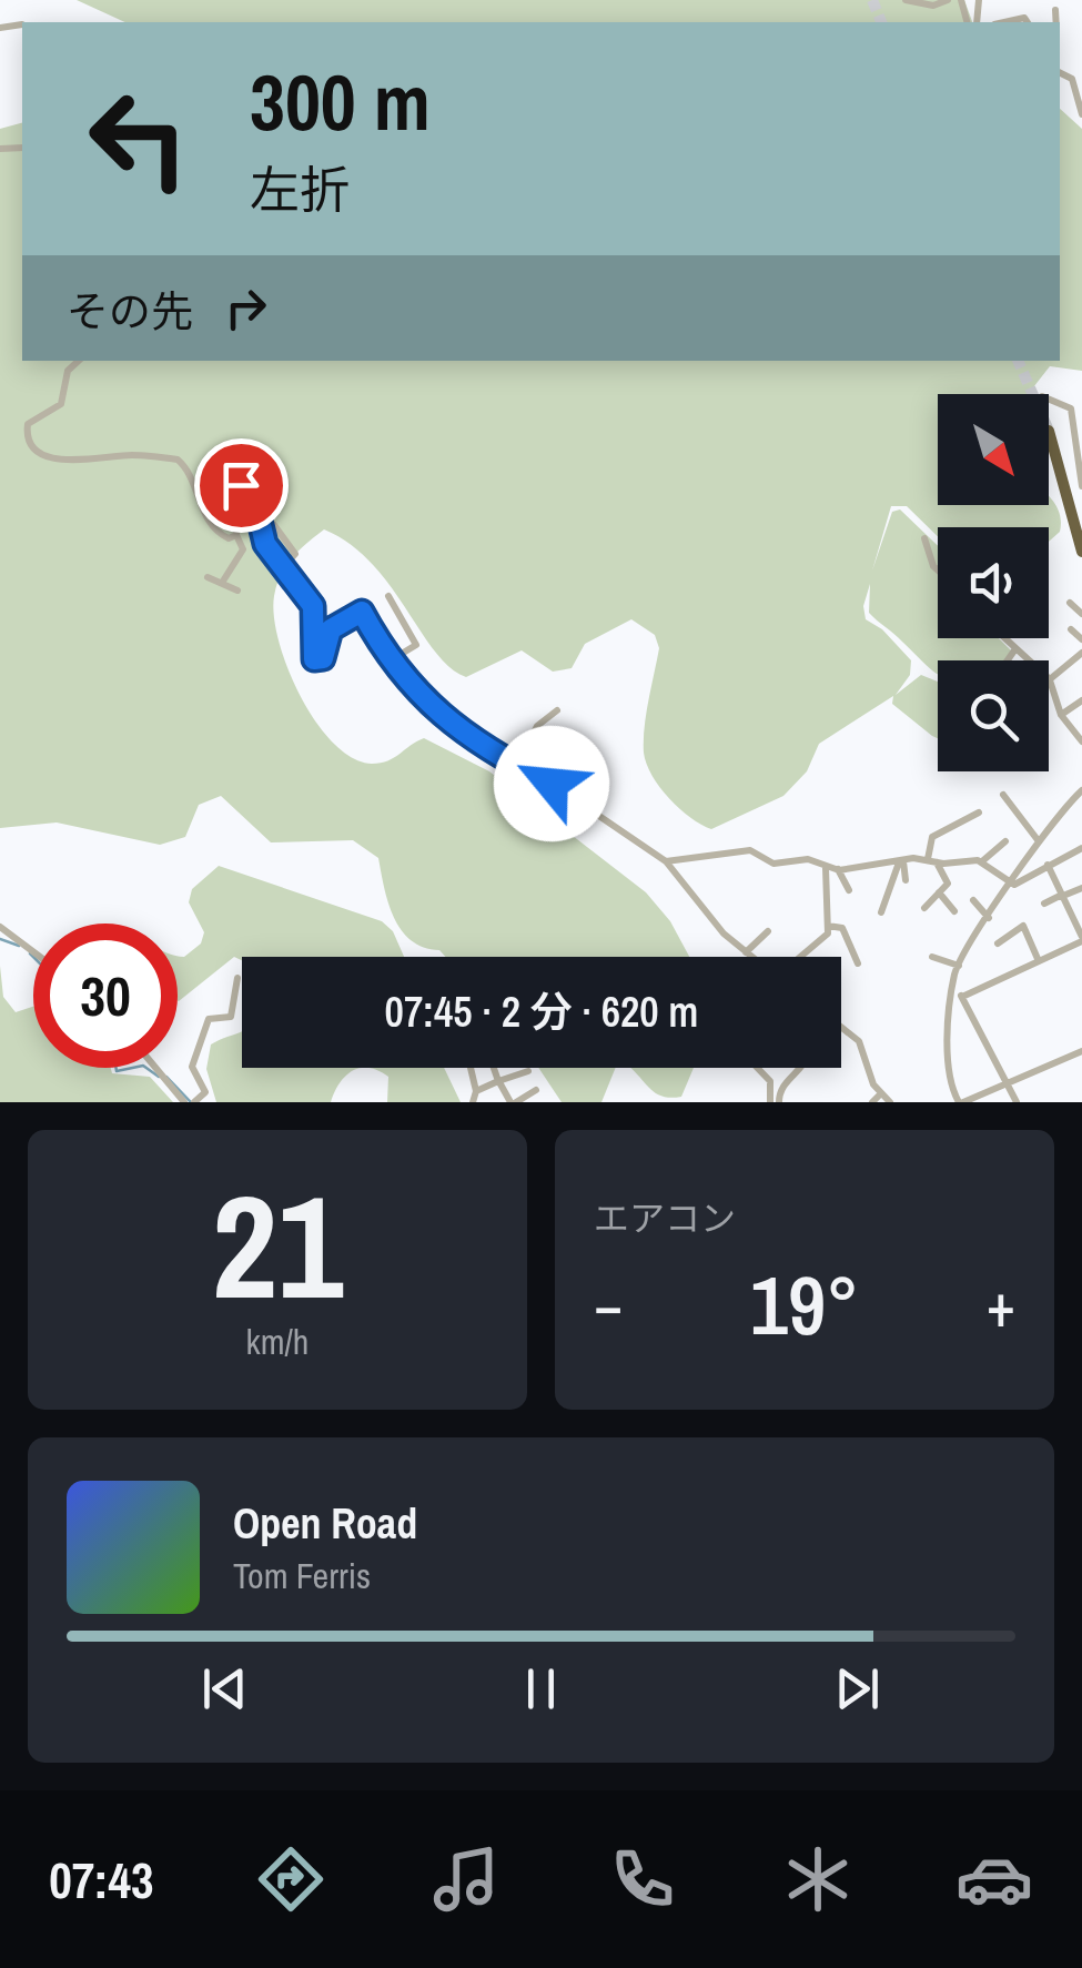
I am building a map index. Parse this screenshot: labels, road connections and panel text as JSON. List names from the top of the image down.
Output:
{
  "north": "bottom right",
  "page": {
    "turn": ["300 m", "左折"],
    "then": "その先",
    "limit": "30",
    "trip": "07:45 · 2 分 · 620 m",
    "tile": [
      ["21", "km/h"],
      "エアコン"
    ],
    "heat": ["−", "19°", "+"],
    "song": ["Open Road", "Tom Ferris"],
    "tabs": "07:43"
  }
}
